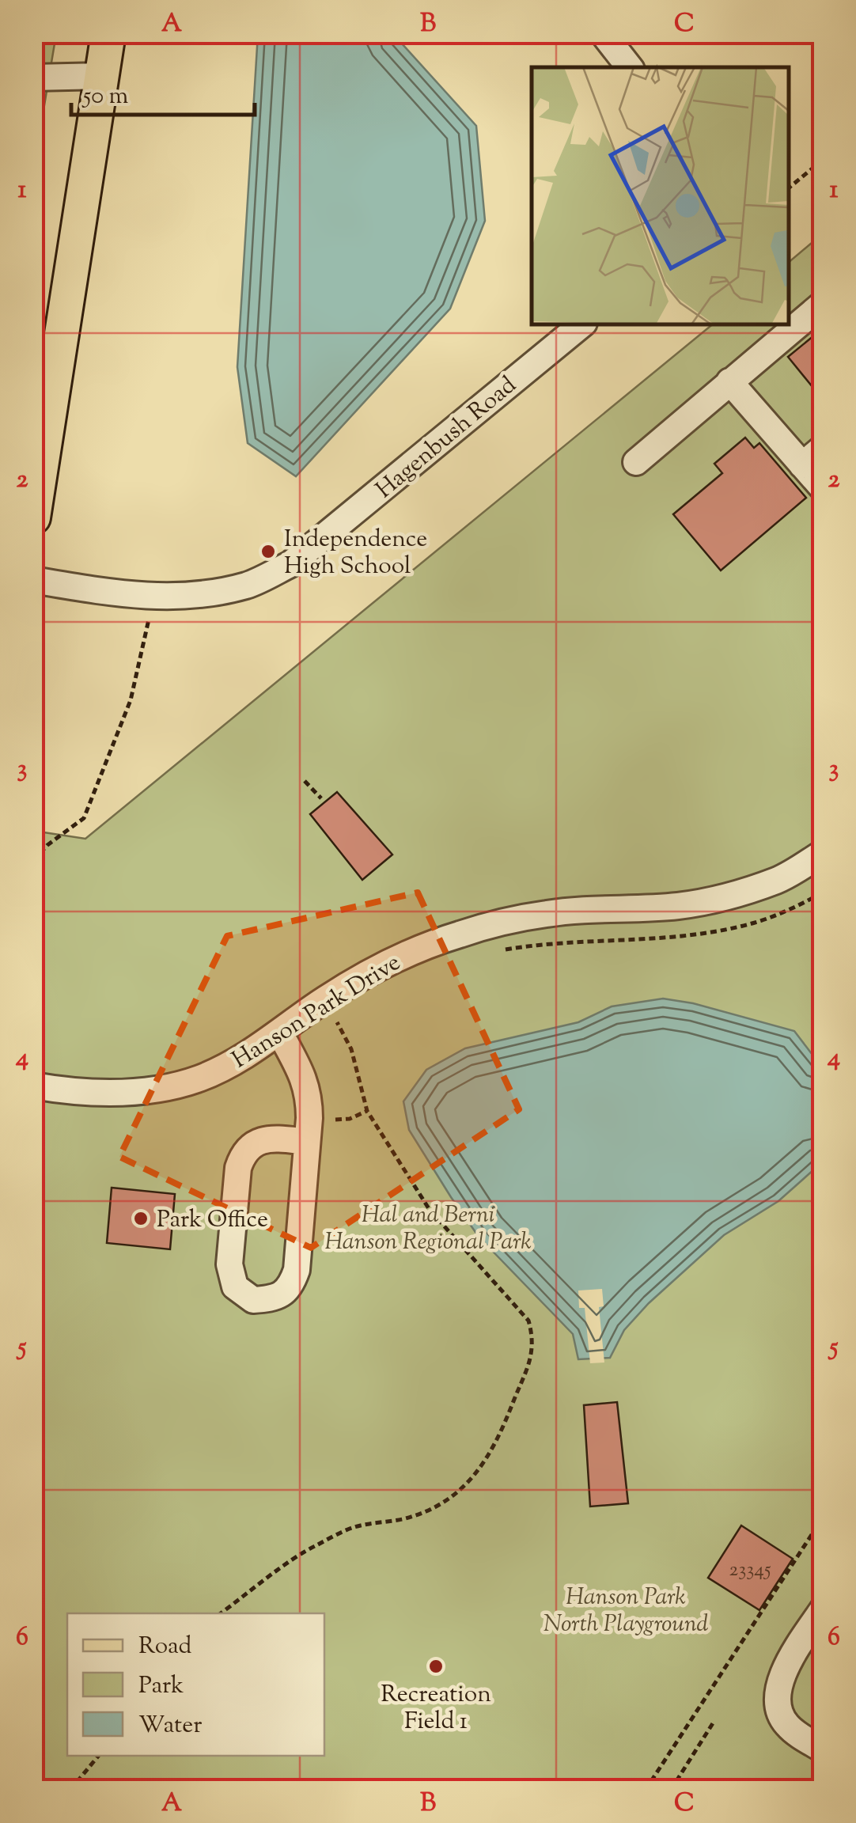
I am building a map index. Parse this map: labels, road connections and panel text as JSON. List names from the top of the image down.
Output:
{
  "streets": {
    "street": ["Hagenbush Road", "Hanson Park Drive"]
  },
  "parks": ["Hal and Berni Hanson Regional Park", "Hanson Park North Playground"],
  "places": ["Independence High School", "Park Office", "Recreation Field 1"],
  "house_numbers": ["23345"],
  "legend": ["Road", "Park", "Water"],
  "scale_bar": "50 m",
  "grid": {
    "columns": ["A", "B", "C"],
    "rows": [
      "1",
      "2",
      "3",
      "4",
      "5",
      "6"
    ]
  }
}
